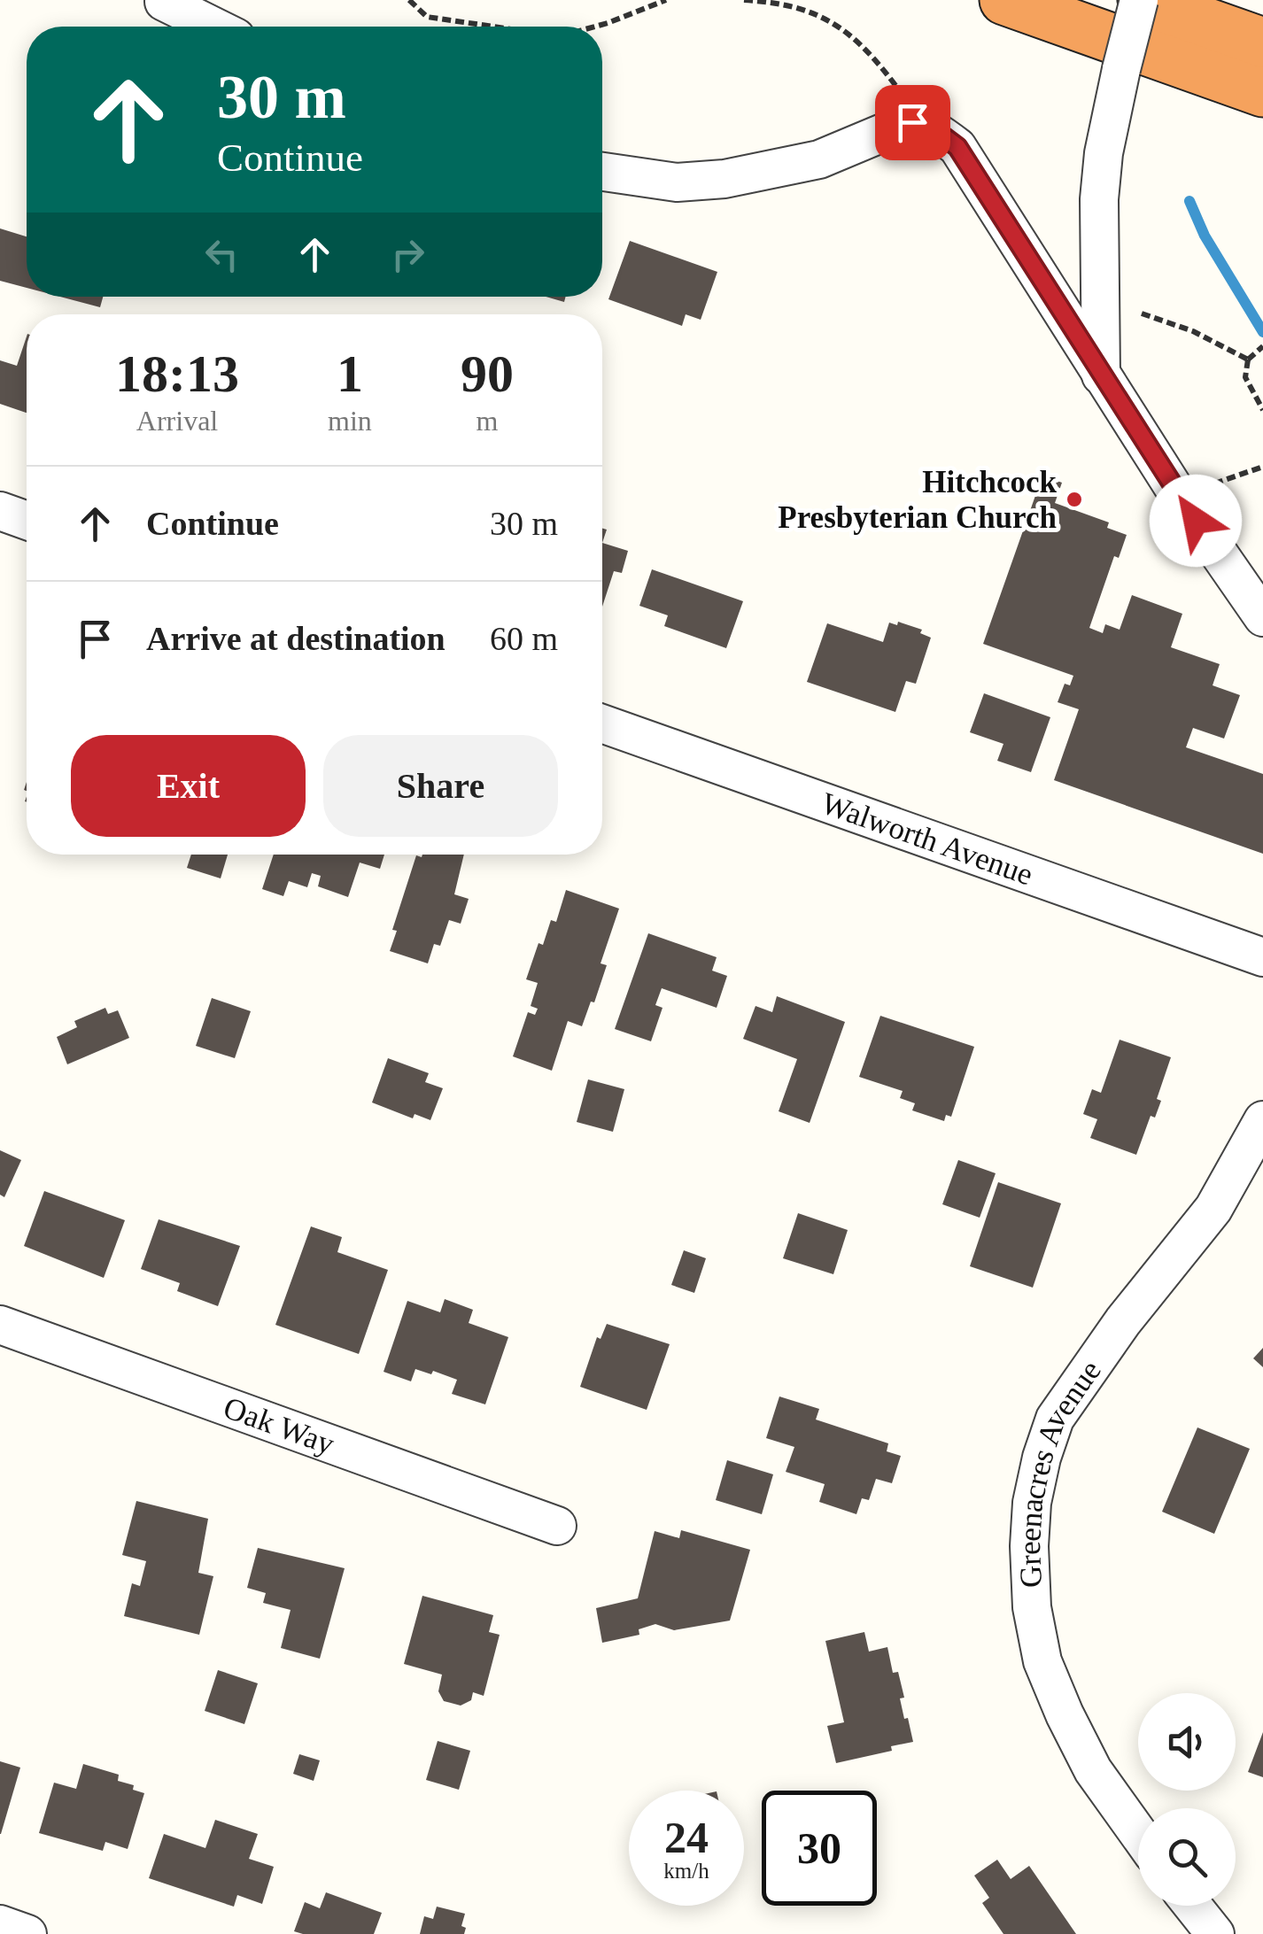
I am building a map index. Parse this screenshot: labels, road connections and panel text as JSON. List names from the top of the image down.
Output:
{
  "streets": {
    "street": ["Walworth Avenue", "Oak Way", "Greenacres Avenue"]
  },
  "places": ["Hitchcock Presbyterian Church"],
  "page": {
    "turn": ["30 m", "Continue"],
    "eta": [
      "18:13",
      "Arrival",
      "1",
      "min",
      "90",
      "m"
    ],
    "list": [
      {
        "name": "Continue",
        "value": "30 m"
      },
      {
        "name": "Arrive at destination",
        "value": "60 m"
      }
    ],
    "buttons": ["Exit", "Share"],
    "speed": "24 km/h",
    "limit": "30"
  }
}
